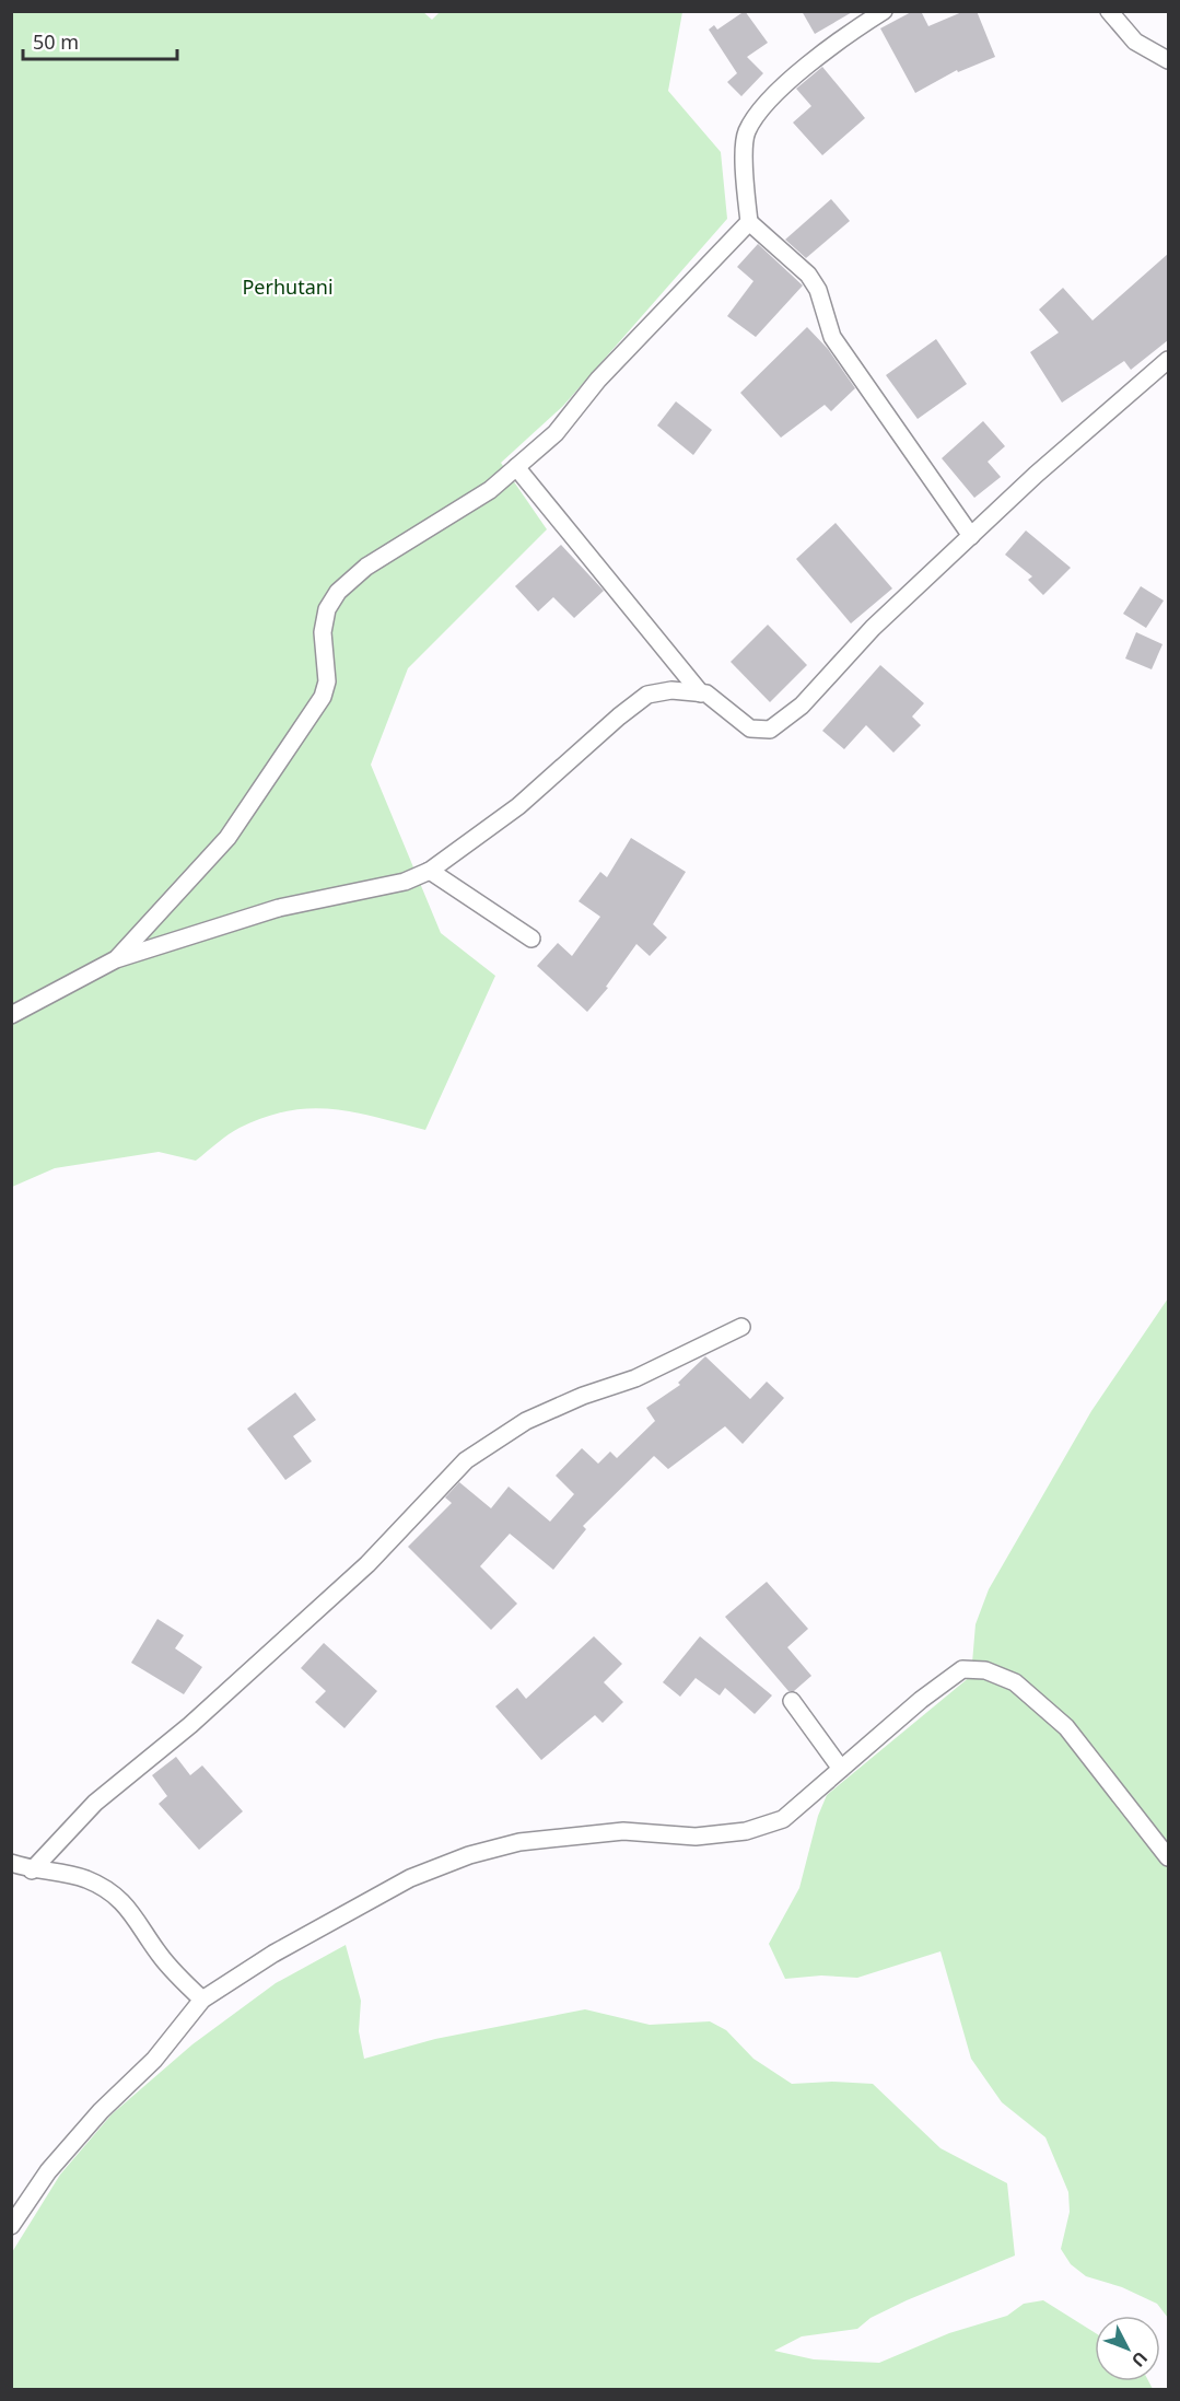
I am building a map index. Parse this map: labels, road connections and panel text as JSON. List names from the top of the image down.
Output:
{
  "parks": ["Perhutani"],
  "scale_bar": "50 m",
  "north": "bottom right"
}
